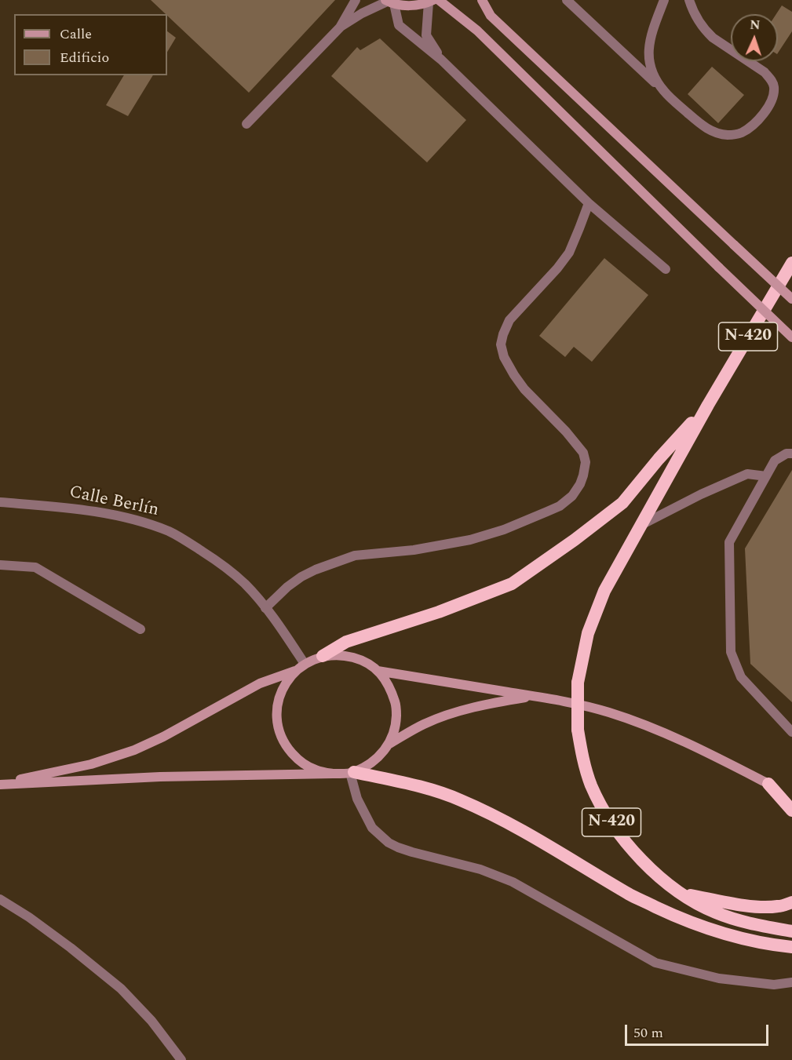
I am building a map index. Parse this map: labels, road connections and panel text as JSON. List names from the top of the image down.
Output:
{
  "streets": {
    "highway": ["N-420"],
    "street": ["Calle Berlín"]
  },
  "legend": ["Calle", "Edificio"],
  "scale_bar": "50 m",
  "north": "top"
}
